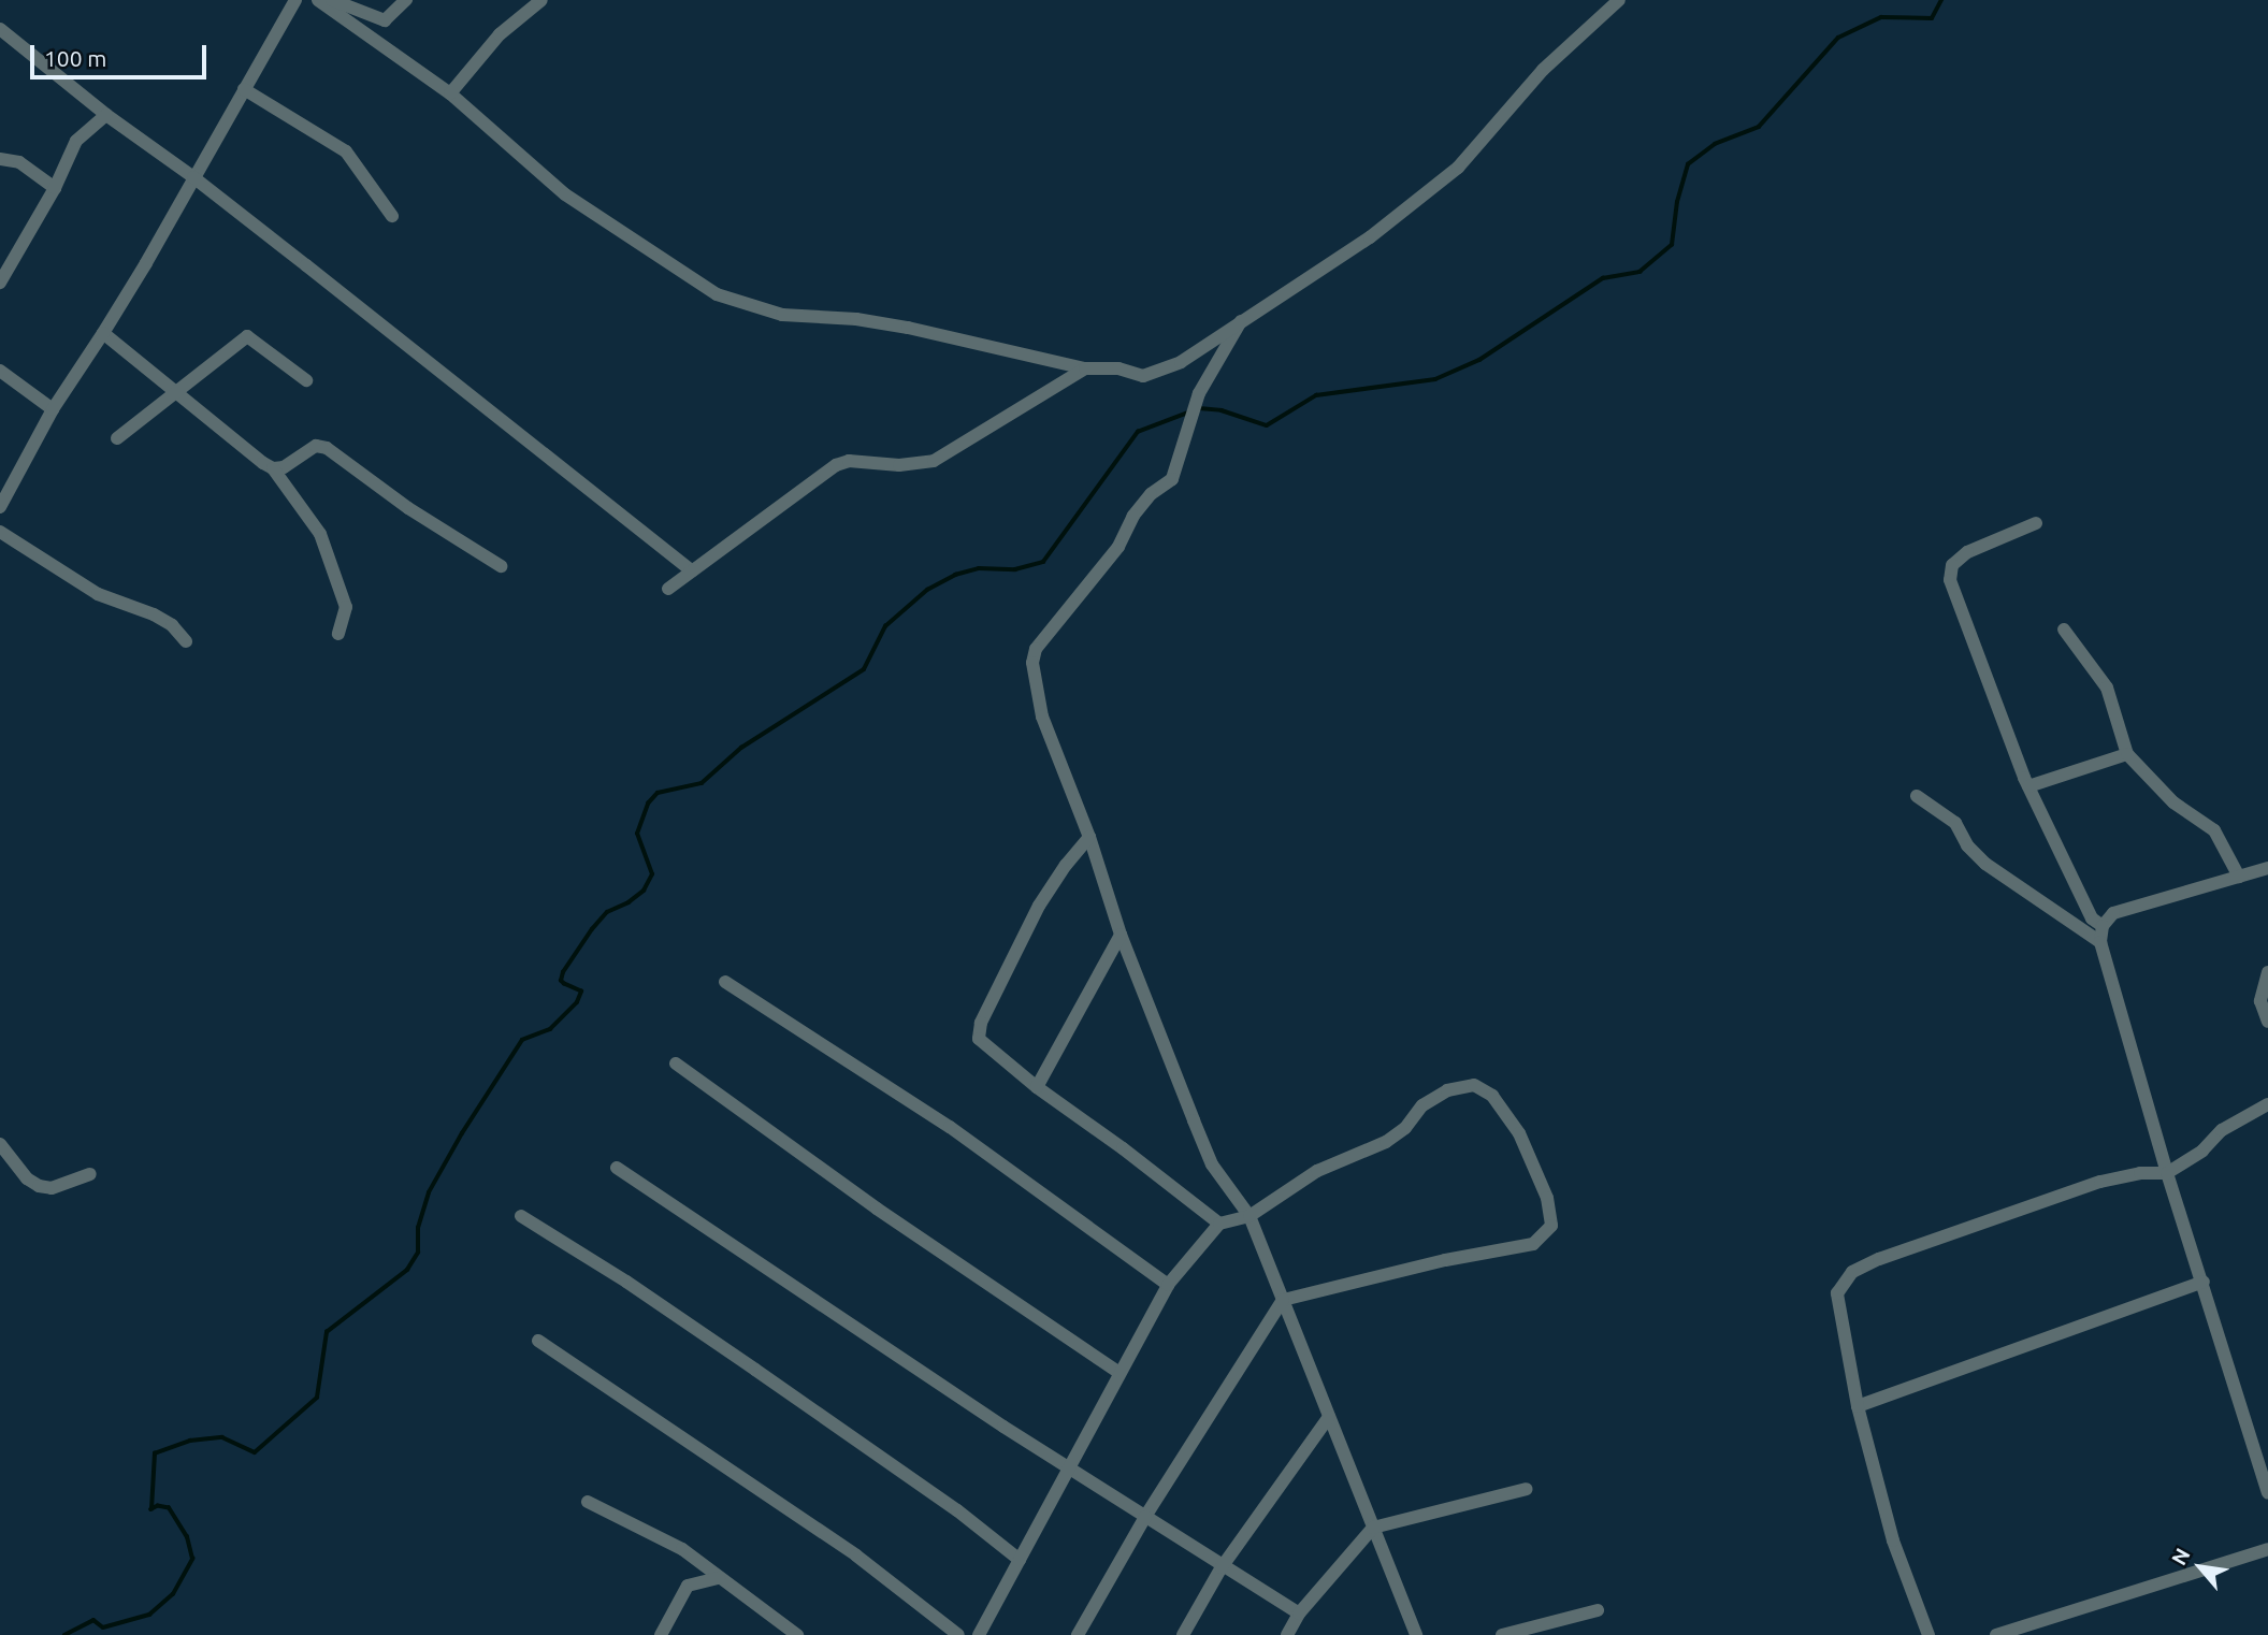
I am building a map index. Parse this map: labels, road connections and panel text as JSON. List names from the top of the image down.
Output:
{
  "scale_bar": "100 m",
  "north": "top left"
}
